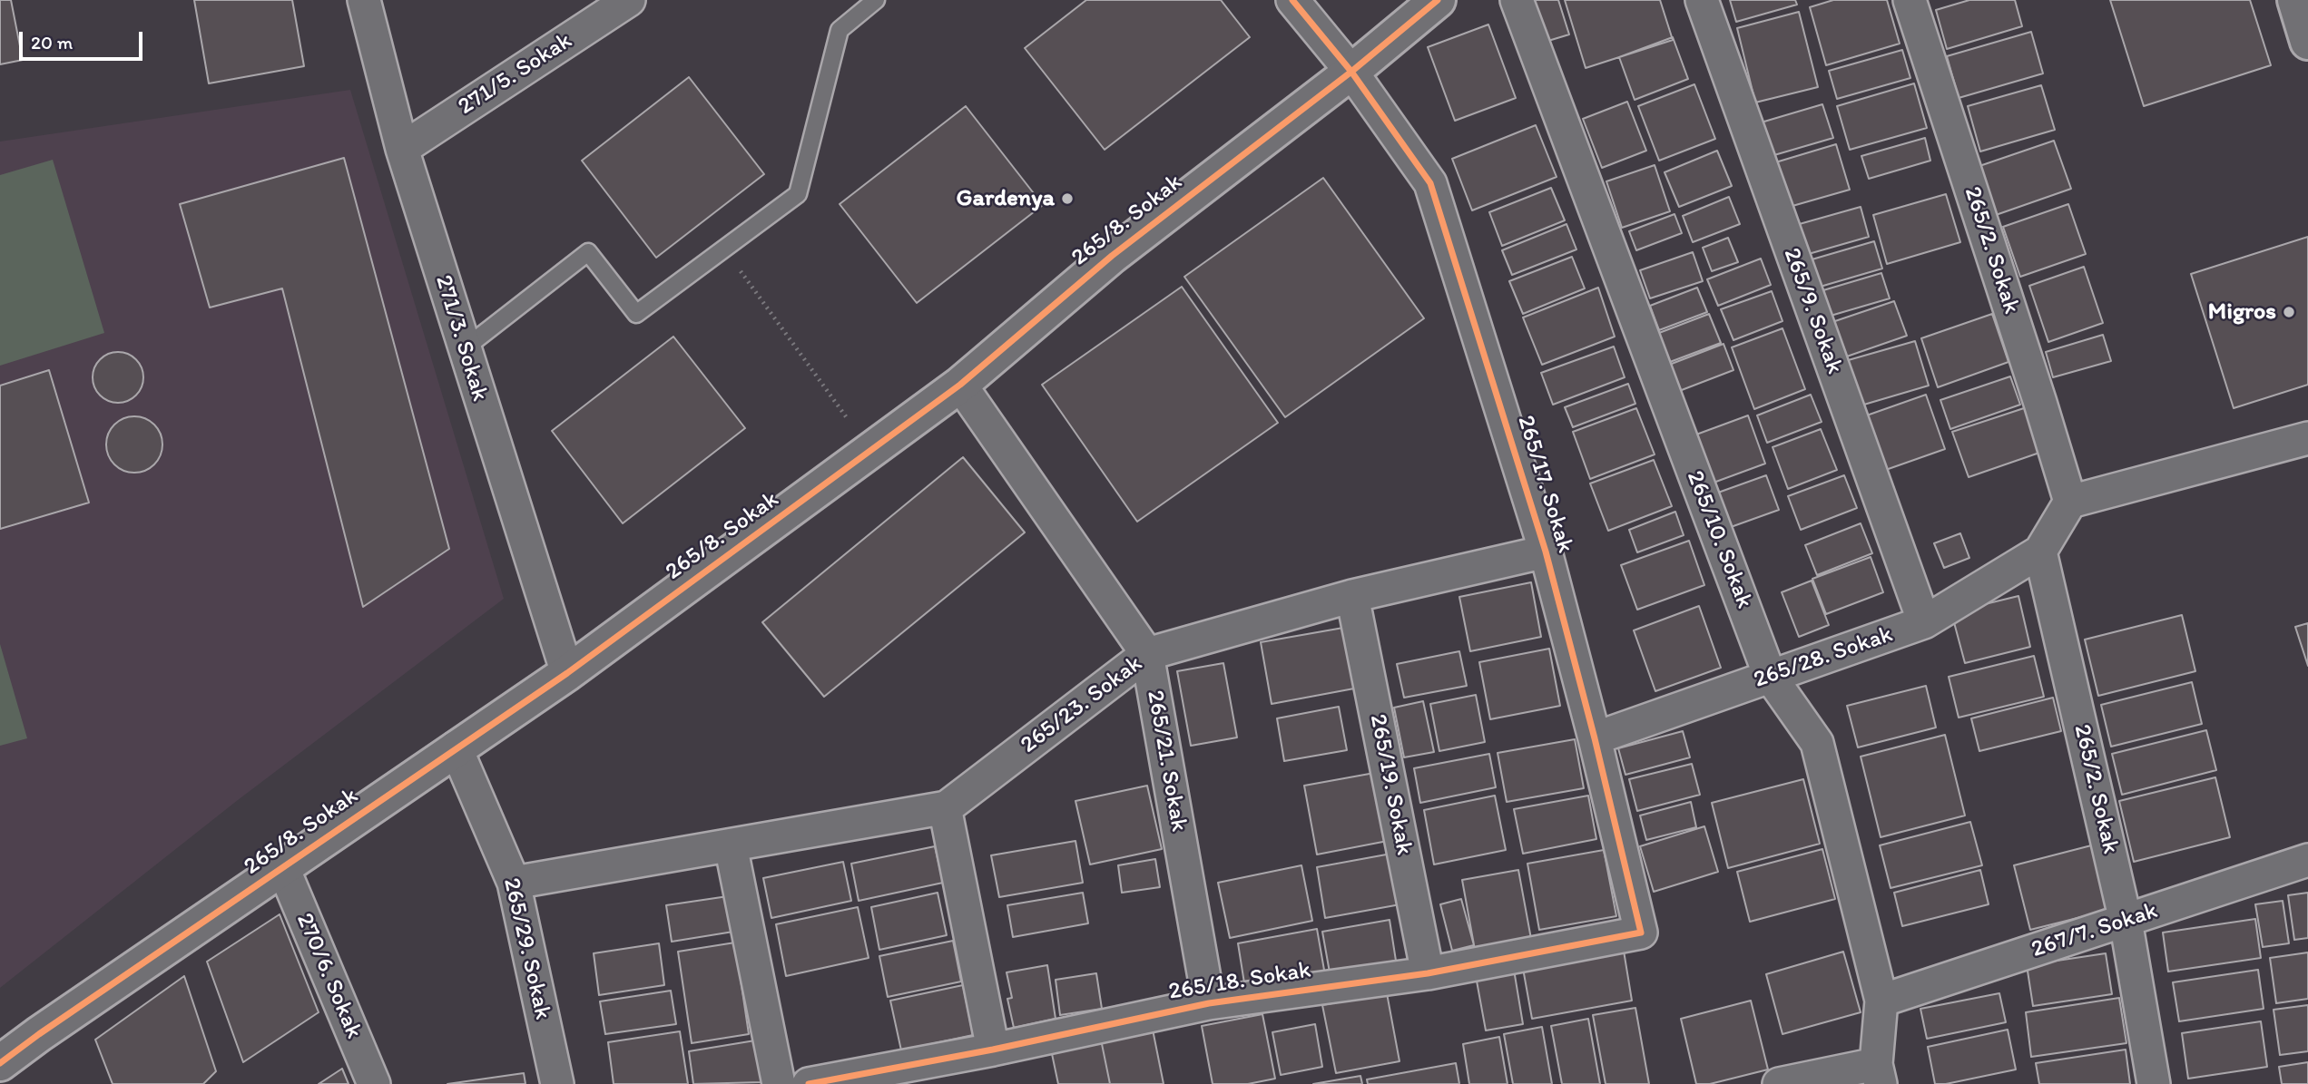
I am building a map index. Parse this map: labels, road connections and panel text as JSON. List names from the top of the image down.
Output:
{
  "streets": {
    "street": [
      "271/5. Sokak",
      "265/8. Sokak",
      "265/2. Sokak",
      "265/9. Sokak",
      "271/3. Sokak",
      "265/17. Sokak",
      "265/10. Sokak",
      "265/28. Sokak",
      "265/23. Sokak",
      "265/21. Sokak",
      "265/19. Sokak",
      "267/7. Sokak",
      "265/29. Sokak",
      "270/6. Sokak",
      "265/18. Sokak"
    ]
  },
  "crossings": [
    ["271/5. Sokak", "271/3. Sokak"],
    ["265/8. Sokak", "271/3. Sokak"],
    ["265/8. Sokak", "265/17. Sokak"],
    ["265/8. Sokak", "265/21. Sokak"],
    ["265/8. Sokak", "265/29. Sokak"],
    ["265/8. Sokak", "270/6. Sokak"],
    ["265/2. Sokak", "265/28. Sokak"],
    ["265/2. Sokak", "267/7. Sokak"],
    ["265/9. Sokak", "265/28. Sokak"],
    ["265/17. Sokak", "265/28. Sokak"],
    ["265/17. Sokak", "265/23. Sokak"],
    ["265/17. Sokak", "265/18. Sokak"],
    ["265/10. Sokak", "265/28. Sokak"],
    ["265/10. Sokak", "267/7. Sokak"],
    ["265/23. Sokak", "265/21. Sokak"],
    ["265/23. Sokak", "265/19. Sokak"],
    ["265/21. Sokak", "265/18. Sokak"],
    ["265/19. Sokak", "265/18. Sokak"]
  ],
  "places": ["Gardenya", "Migros"],
  "scale_bar": "20 m"
}
